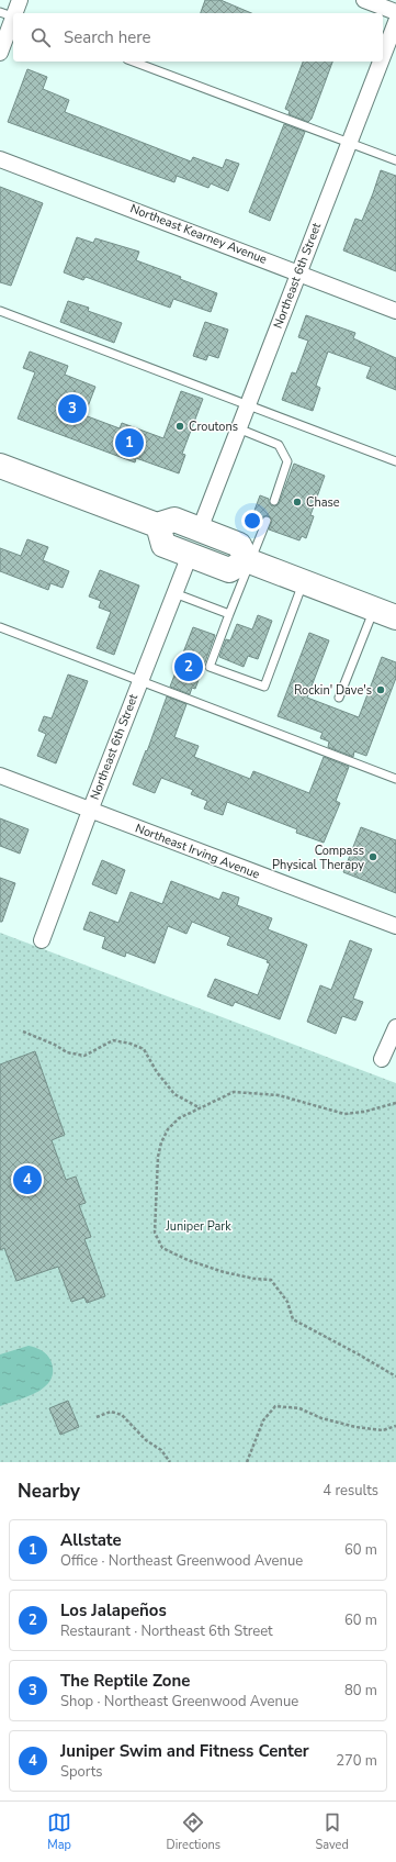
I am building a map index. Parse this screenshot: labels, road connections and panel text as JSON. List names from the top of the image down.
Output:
{
  "streets": {
    "street": ["Northeast Kearney Avenue", "Northeast 6th Street", "Northeast Irving Avenue"]
  },
  "crossings": [
    ["Northeast Kearney Avenue", "Northeast 6th Street"],
    ["Northeast 6th Street", "Northeast Irving Avenue"]
  ],
  "parks": ["Juniper Park"],
  "places": [
    "Croutons",
    "Chase",
    "Rockin' Dave's",
    "Compass Physical Therapy"
  ],
  "page": {
    "search": "Search here",
    "pins": [
      "3",
      "1",
      "2",
      "4"
    ],
    "heading": ["Nearby", "4 results"],
    "list": [
      {
        "mark": "1",
        "name": "Allstate",
        "note": "Office · Northeast Greenwood Avenue",
        "value": "60 m"
      },
      {
        "mark": "2",
        "name": "Los Jalapeños",
        "note": "Restaurant · Northeast 6th Street",
        "value": "60 m"
      },
      {
        "mark": "3",
        "name": "The Reptile Zone",
        "note": "Shop · Northeast Greenwood Avenue",
        "value": "80 m"
      },
      {
        "mark": "4",
        "name": "Juniper Swim and Fitness Center",
        "note": "Sports",
        "value": "270 m"
      }
    ],
    "nav": ["Map", "Directions", "Saved"]
  }
}
